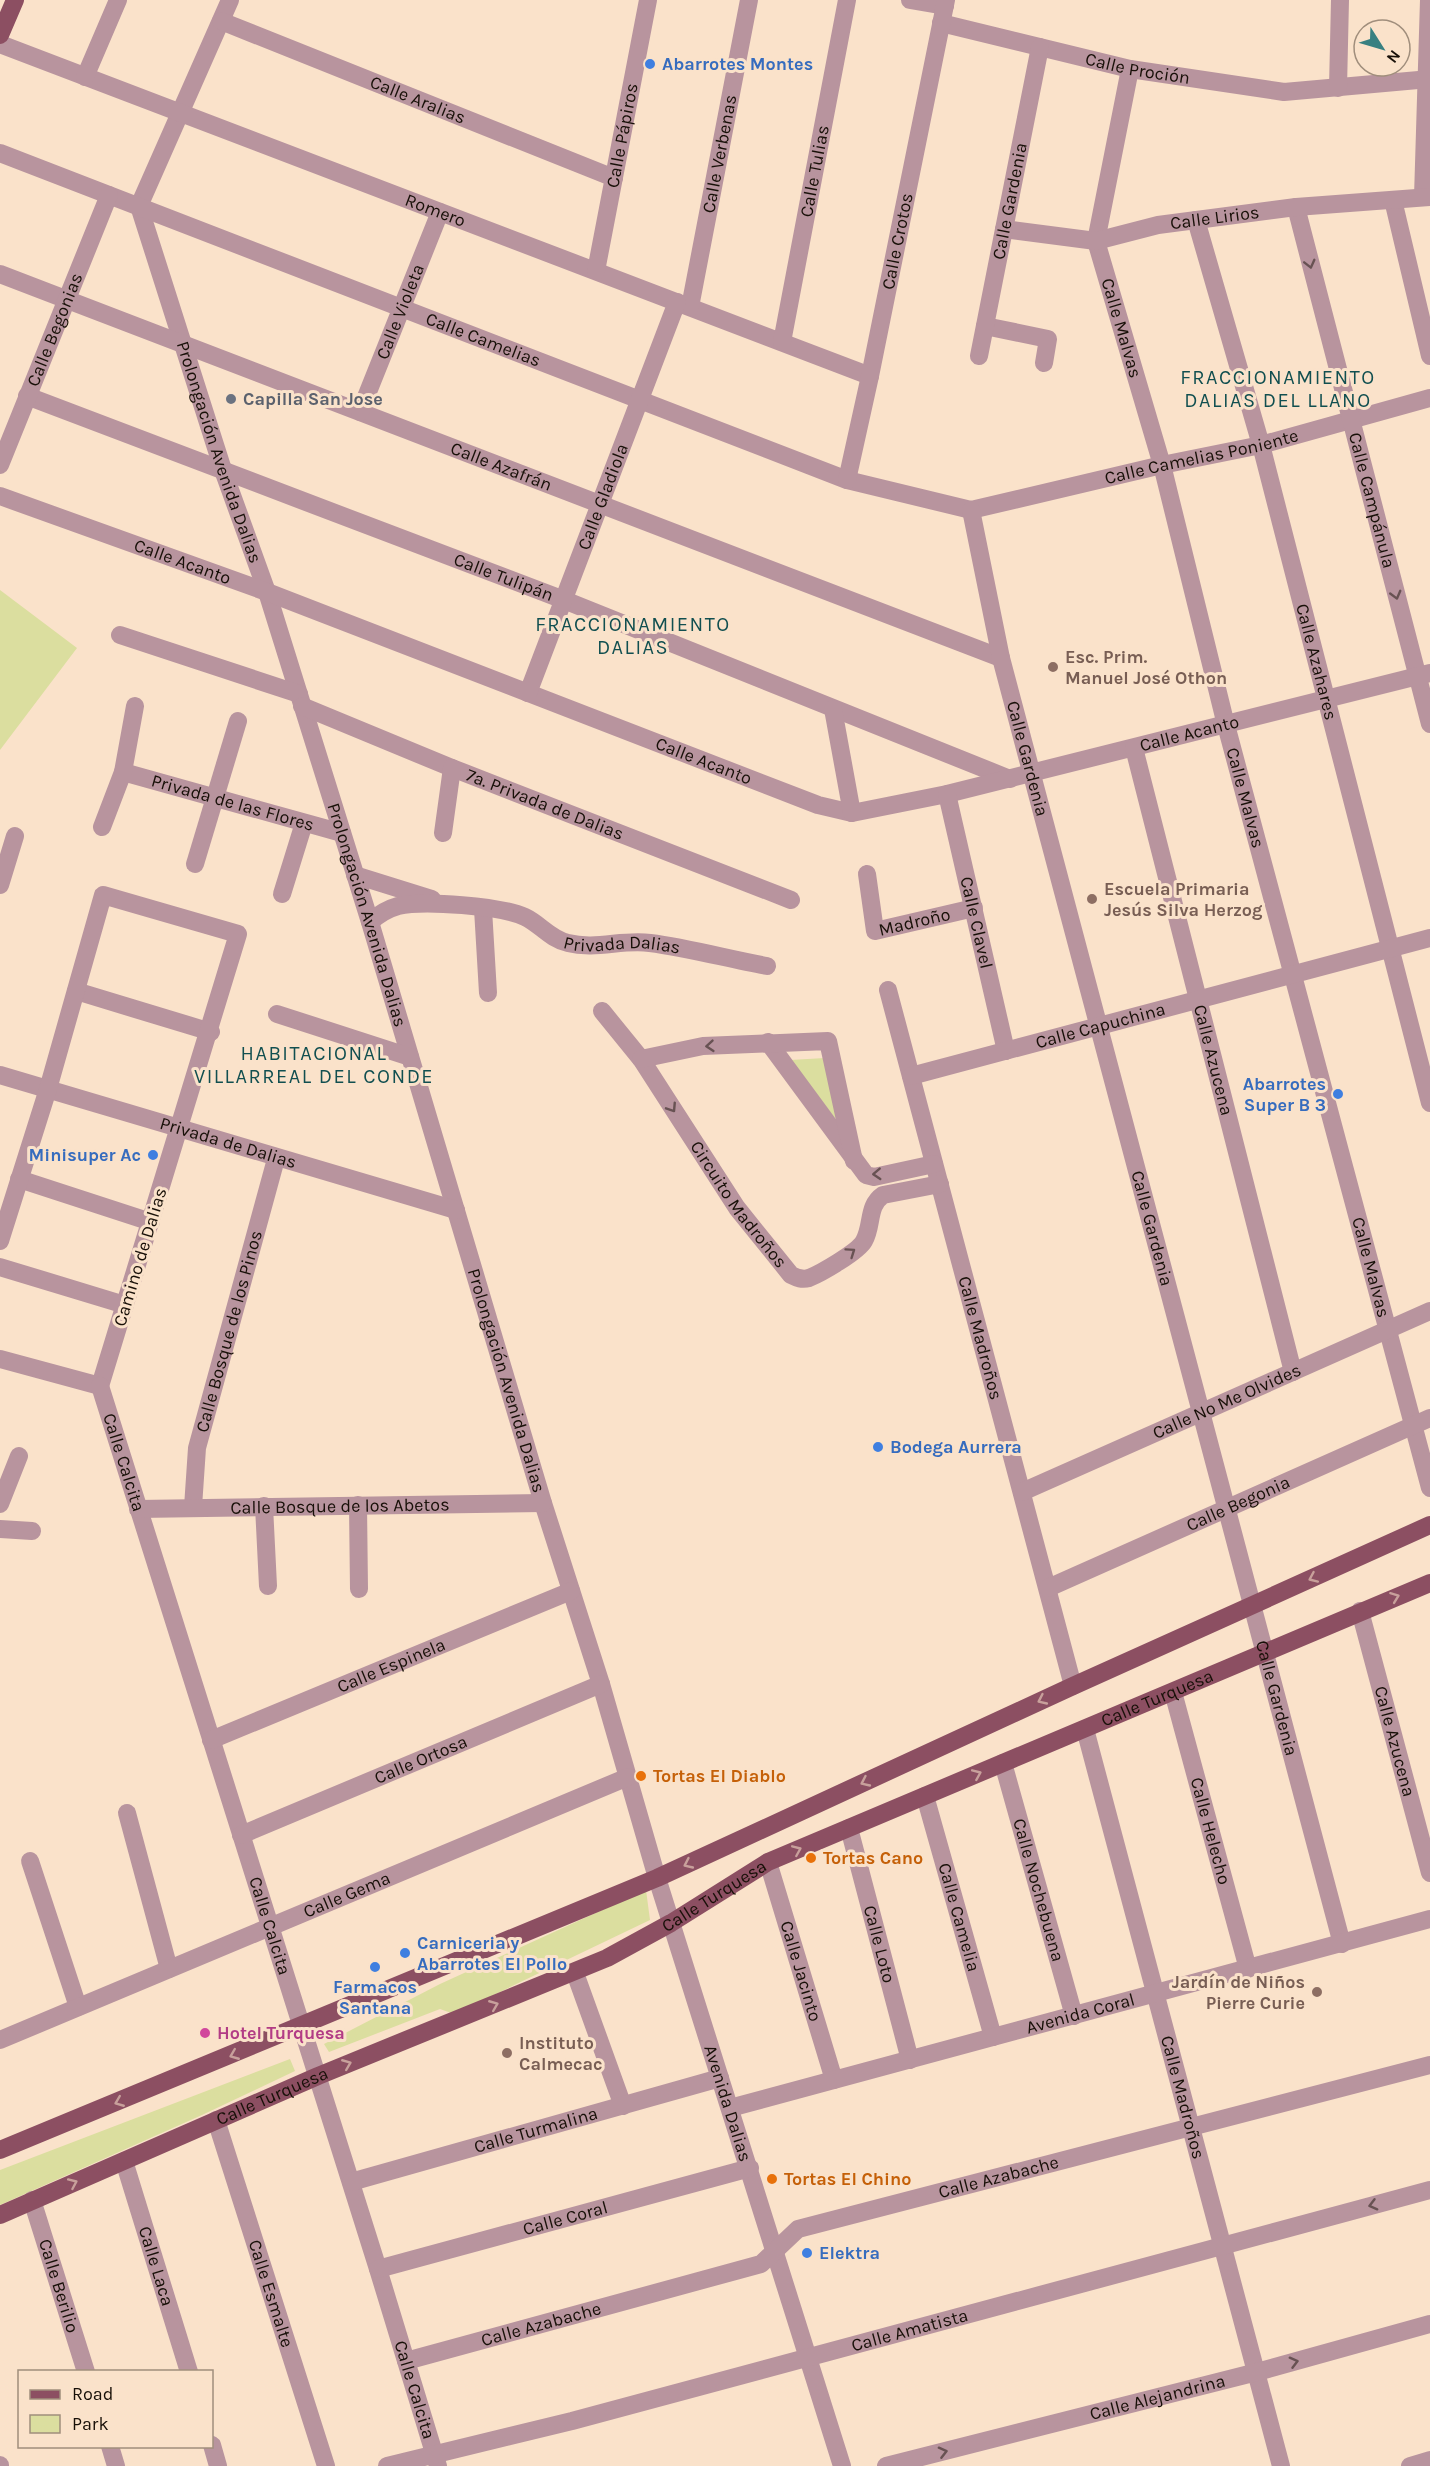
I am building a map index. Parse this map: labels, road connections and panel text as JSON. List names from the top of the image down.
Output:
{
  "streets": {
    "main road": ["Calle Turquesa"],
    "street": [
      "Calle Proción",
      "Calle Aralias",
      "Calle Pápiros",
      "Calle Verbenas",
      "Calle Tulias",
      "Calle Gardenia",
      "Romero",
      "Calle Lirios",
      "Calle Crotos",
      "Calle Violeta",
      "Calle Malvas",
      "Calle Begonias",
      "Calle Camelias",
      "Prolongación Avenida Dalias",
      "Calle Camelias Poniente",
      "Calle Azafrán",
      "Calle Gladiola",
      "Calle Campánula",
      "Calle Acanto",
      "Calle Tulipán",
      "Calle Azahares",
      "Privada de las Flores",
      "7a. Privada de Dalias",
      "Madroño",
      "Calle Clavel",
      "Privada Dalias",
      "Calle Capuchina",
      "Calle Azucena",
      "Privada de Dalias",
      "Circuito Madroños",
      "Camino de Dalias",
      "Calle Bosque de los Pinos",
      "Calle Madroños",
      "Calle No Me Olvides",
      "Calle Calcita",
      "Calle Begonia",
      "Calle Bosque de los Abetos",
      "Calle Espinela",
      "Calle Ortosa",
      "Calle Helecho",
      "Calle Nochebuena",
      "Calle Gema",
      "Calle Camelia",
      "Calle Loto",
      "Calle Jacinto",
      "Avenida Coral",
      "Avenida Dalias",
      "Calle Turmalina",
      "Calle Azabache",
      "Calle Coral",
      "Calle Laca",
      "Calle Berilio",
      "Calle Esmalte",
      "Calle Amatista",
      "Calle Alejandrina"
    ]
  },
  "crossings": [
    ["Calle Proción", "Calle Gardenia"],
    ["Calle Proción", "Calle Crotos"],
    ["Calle Proción", "Calle Malvas"],
    ["Calle Aralias", "Calle Pápiros"],
    ["Calle Pápiros", "Romero"],
    ["Calle Verbenas", "Romero"],
    ["Calle Verbenas", "Calle Gladiola"],
    ["Calle Tulias", "Romero"],
    ["Calle Gardenia", "Calle Lirios"],
    ["Calle Gardenia", "Calle Camelias"],
    ["Calle Gardenia", "Calle Camelias Poniente"],
    ["Calle Gardenia", "Calle Azafrán"],
    ["Calle Gardenia", "Calle Acanto"],
    ["Calle Gardenia", "Calle Capuchina"],
    ["Calle Gardenia", "Calle No Me Olvides"],
    ["Calle Gardenia", "Calle Begonia"],
    ["Calle Gardenia", "Calle Turquesa"],
    ["Calle Gardenia", "Avenida Coral"],
    ["Romero", "Calle Crotos"],
    ["Romero", "Calle Violeta"],
    ["Romero", "Calle Gladiola"],
    ["Calle Lirios", "Calle Malvas"],
    ["Calle Lirios", "Calle Campánula"],
    ["Calle Lirios", "Calle Azahares"],
    ["Calle Crotos", "Calle Camelias"],
    ["Calle Violeta", "Calle Camelias"],
    ["Calle Violeta", "Calle Azafrán"],
    ["Calle Malvas", "Calle Camelias Poniente"],
    ["Calle Malvas", "Calle Acanto"],
    ["Calle Malvas", "Calle Capuchina"],
    ["Calle Malvas", "Calle No Me Olvides"],
    ["Calle Malvas", "Calle Begonia"],
    ["Calle Begonias", "Calle Camelias"],
    ["Calle Begonias", "Calle Azafrán"],
    ["Calle Begonias", "Calle Tulipán"],
    ["Calle Camelias", "Prolongación Avenida Dalias"],
    ["Calle Camelias", "Calle Camelias Poniente"],
    ["Calle Camelias", "Calle Gladiola"],
    ["Prolongación Avenida Dalias", "Calle Azafrán"],
    ["Prolongación Avenida Dalias", "Calle Acanto"],
    ["Prolongación Avenida Dalias", "Calle Tulipán"],
    ["Prolongación Avenida Dalias", "Privada de las Flores"],
    ["Prolongación Avenida Dalias", "7a. Privada de Dalias"],
    ["Prolongación Avenida Dalias", "Privada Dalias"],
    ["Prolongación Avenida Dalias", "Privada de Dalias"],
    ["Prolongación Avenida Dalias", "Calle Bosque de los Abetos"],
    ["Prolongación Avenida Dalias", "Calle Espinela"],
    ["Prolongación Avenida Dalias", "Calle Turquesa"],
    ["Prolongación Avenida Dalias", "Calle Ortosa"],
    ["Prolongación Avenida Dalias", "Calle Gema"],
    ["Prolongación Avenida Dalias", "Avenida Dalias"],
    ["Calle Camelias Poniente", "Calle Campánula"],
    ["Calle Camelias Poniente", "Calle Azahares"],
    ["Calle Azafrán", "Calle Gladiola"],
    ["Calle Gladiola", "Calle Acanto"],
    ["Calle Gladiola", "Calle Tulipán"],
    ["Calle Campánula", "Calle Acanto"],
    ["Calle Acanto", "Calle Tulipán"],
    ["Calle Acanto", "Calle Azahares"],
    ["Calle Acanto", "Calle Clavel"],
    ["Calle Acanto", "Calle Azucena"],
    ["Calle Azahares", "Calle Capuchina"],
    ["Madroño", "Calle Clavel"],
    ["Calle Clavel", "Calle Capuchina"],
    ["Calle Capuchina", "Calle Azucena"],
    ["Calle Capuchina", "Calle Madroños"],
    ["Calle Azucena", "Calle No Me Olvides"],
    ["Calle Azucena", "Calle Turquesa"],
    ["Privada de Dalias", "Camino de Dalias"],
    ["Privada de Dalias", "Calle Bosque de los Pinos"],
    ["Circuito Madroños", "Calle Madroños"],
    ["Camino de Dalias", "Calle Calcita"],
    ["Calle Bosque de los Pinos", "Calle Bosque de los Abetos"],
    ["Calle Madroños", "Calle No Me Olvides"],
    ["Calle Madroños", "Calle Begonia"],
    ["Calle Madroños", "Calle Turquesa"],
    ["Calle Madroños", "Avenida Coral"],
    ["Calle Madroños", "Calle Azabache"],
    ["Calle Madroños", "Calle Amatista"],
    ["Calle Madroños", "Calle Alejandrina"],
    ["Calle Calcita", "Calle Bosque de los Abetos"],
    ["Calle Calcita", "Calle Espinela"],
    ["Calle Calcita", "Calle Turquesa"],
    ["Calle Calcita", "Calle Ortosa"],
    ["Calle Calcita", "Calle Gema"],
    ["Calle Calcita", "Calle Turmalina"],
    ["Calle Calcita", "Calle Azabache"],
    ["Calle Calcita", "Calle Coral"],
    ["Calle Calcita", "Calle Amatista"],
    ["Calle Turquesa", "Calle Helecho"],
    ["Calle Turquesa", "Calle Nochebuena"],
    ["Calle Turquesa", "Calle Camelia"],
    ["Calle Turquesa", "Calle Loto"],
    ["Calle Turquesa", "Calle Jacinto"],
    ["Calle Turquesa", "Avenida Dalias"],
    ["Calle Turquesa", "Calle Laca"],
    ["Calle Turquesa", "Calle Berilio"],
    ["Calle Turquesa", "Calle Esmalte"],
    ["Calle Helecho", "Avenida Coral"],
    ["Calle Nochebuena", "Avenida Coral"],
    ["Calle Camelia", "Avenida Coral"],
    ["Calle Loto", "Avenida Coral"],
    ["Calle Jacinto", "Avenida Coral"],
    ["Avenida Coral", "Avenida Dalias"],
    ["Avenida Dalias", "Calle Turmalina"],
    ["Avenida Dalias", "Calle Azabache"],
    ["Avenida Dalias", "Calle Coral"],
    ["Avenida Dalias", "Calle Amatista"]
  ],
  "one_way": ["Calle Alejandrina"],
  "districts": ["FRACCIONAMIENTO DALIAS DEL LLANO", "FRACCIONAMIENTO DALIAS", "HABITACIONAL VILLARREAL DEL CONDE"],
  "places": [
    "Abarrotes Montes",
    "Capilla San Jose",
    "Esc. Prim. Manuel José Othon",
    "Escuela Primaria Jesús Silva Herzog",
    "Abarrotes Super B 3",
    "Minisuper Ac",
    "Bodega Aurrera",
    "Tortas El Diablo",
    "Tortas Cano",
    "Carniceria y Abarrotes El Pollo",
    "Farmacos Santana",
    "Jardín de Niños Pierre Curie",
    "Hotel Turquesa",
    "Instituto Calmecac",
    "Tortas El Chino",
    "Elektra"
  ],
  "legend": ["Road", "Park"],
  "north": "bottom right"
}
